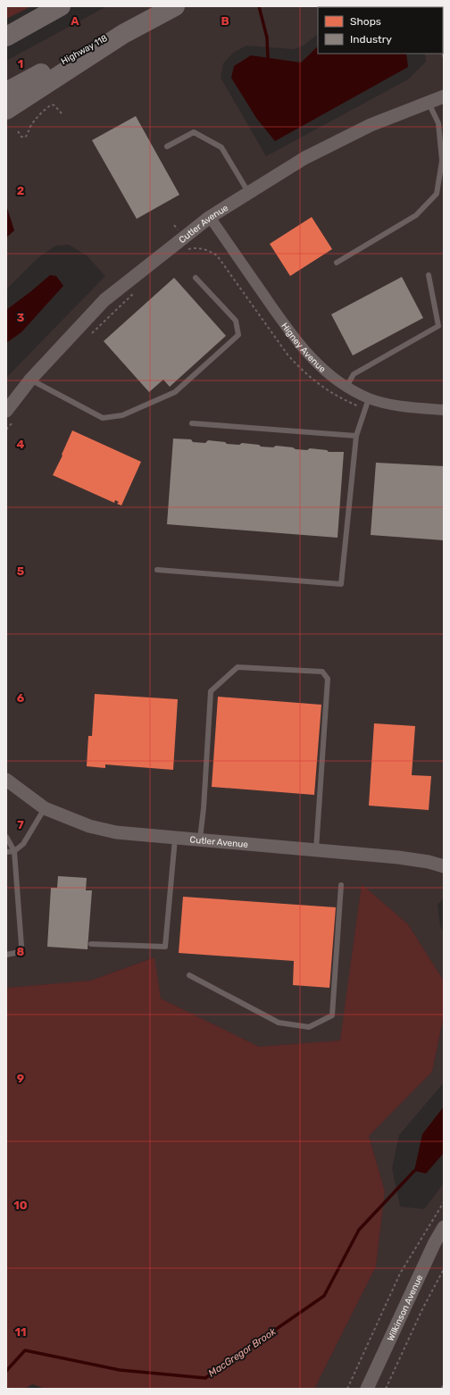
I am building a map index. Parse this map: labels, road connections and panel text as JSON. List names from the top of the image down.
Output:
{
  "streets": {
    "highway": ["Highway 118"],
    "street": ["Cutler Avenue", "Higney Avenue", "Wilkinson Avenue"]
  },
  "crossings": [
    ["Cutler Avenue", "Higney Avenue"]
  ],
  "water": ["MacGregor Brook"],
  "legend": ["Shops", "Industry"],
  "grid": {
    "columns": ["A", "B"],
    "rows": [
      "1",
      "2",
      "3",
      "4",
      "5",
      "6",
      "7",
      "8",
      "9",
      "10",
      "11"
    ]
  }
}
